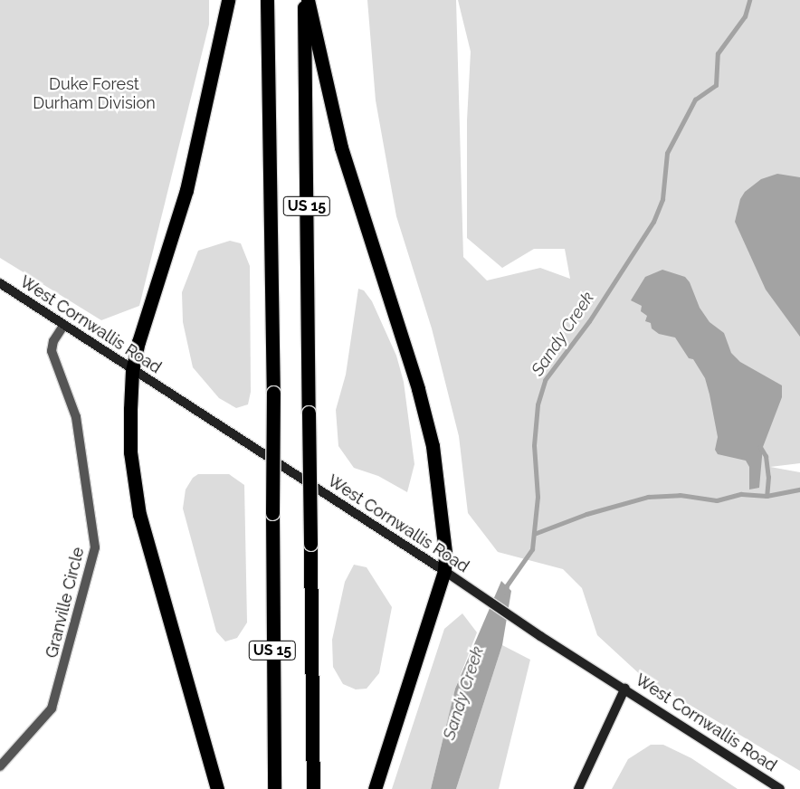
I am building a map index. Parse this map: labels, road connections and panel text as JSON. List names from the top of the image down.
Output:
{
  "streets": {
    "highway": ["US 15"],
    "street": ["West Cornwallis Road", "Granville Circle"]
  },
  "crossings": [
    ["West Cornwallis Road", "Granville Circle"]
  ],
  "water": ["Sandy Creek"],
  "parks": ["Duke Forest Durham Division"]
}
